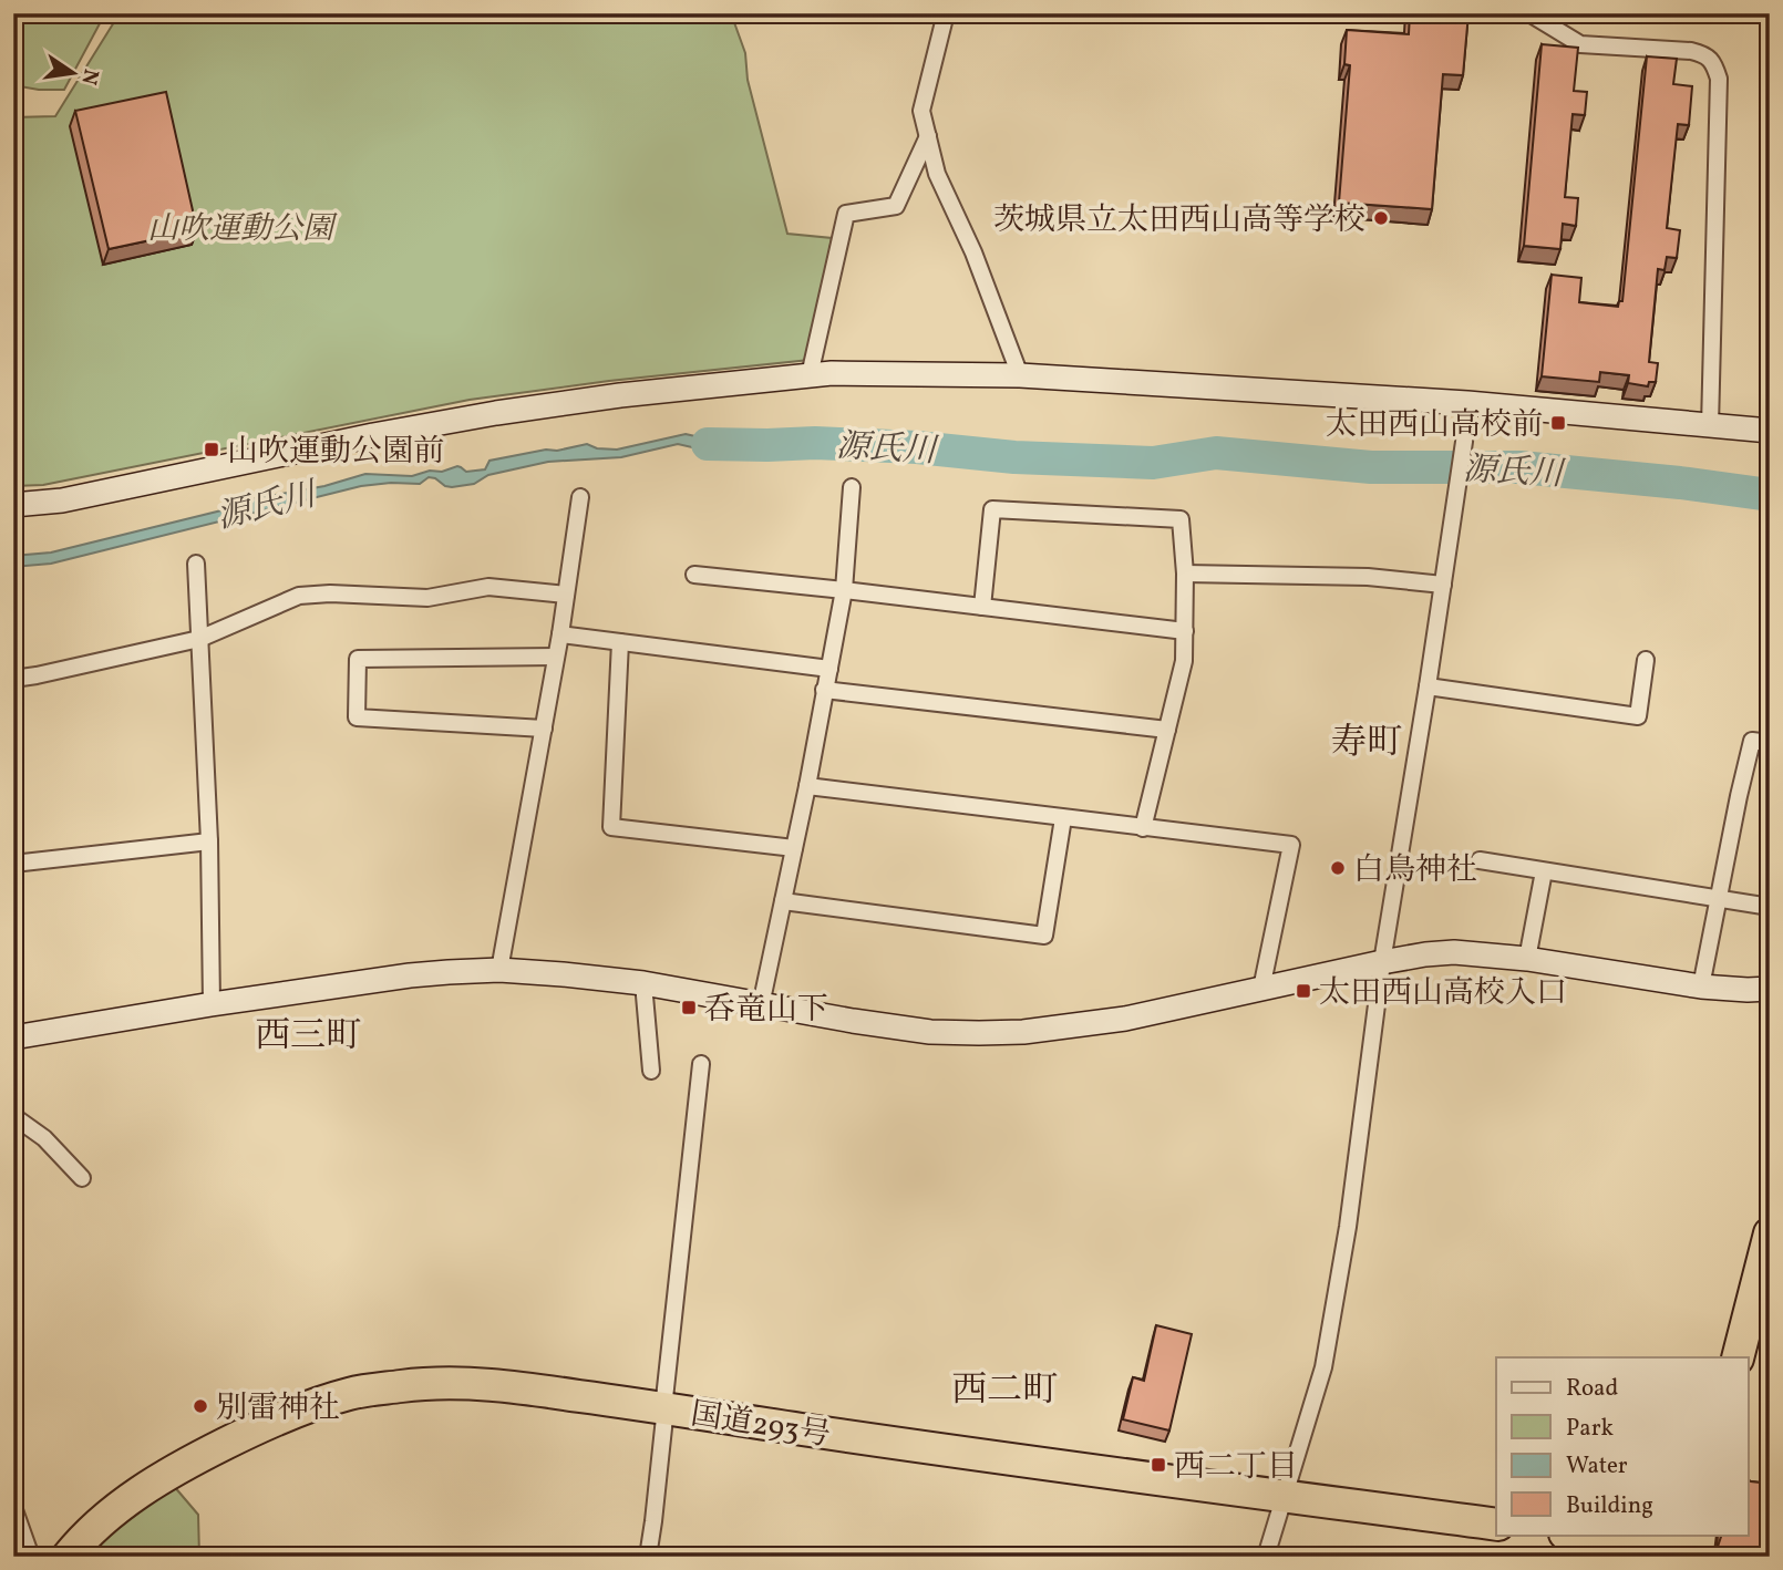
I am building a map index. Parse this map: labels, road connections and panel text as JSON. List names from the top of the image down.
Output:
{
  "streets": {
    "highway": ["国道293号"]
  },
  "districts": ["寿町", "西三町", "西二町"],
  "water": ["源氏川"],
  "parks": ["山吹運動公園"],
  "places": {
    "other": ["茨城県立太田西山高等学校", "白鳥神社", "別雷神社"],
    "transit": [
      "太田西山高校前",
      "山吹運動公園前",
      "太田西山高校入口",
      "呑竜山下",
      "西二丁目"
    ]
  },
  "legend": [
    "Road",
    "Park",
    "Water",
    "Building"
  ],
  "north": "right"
}
